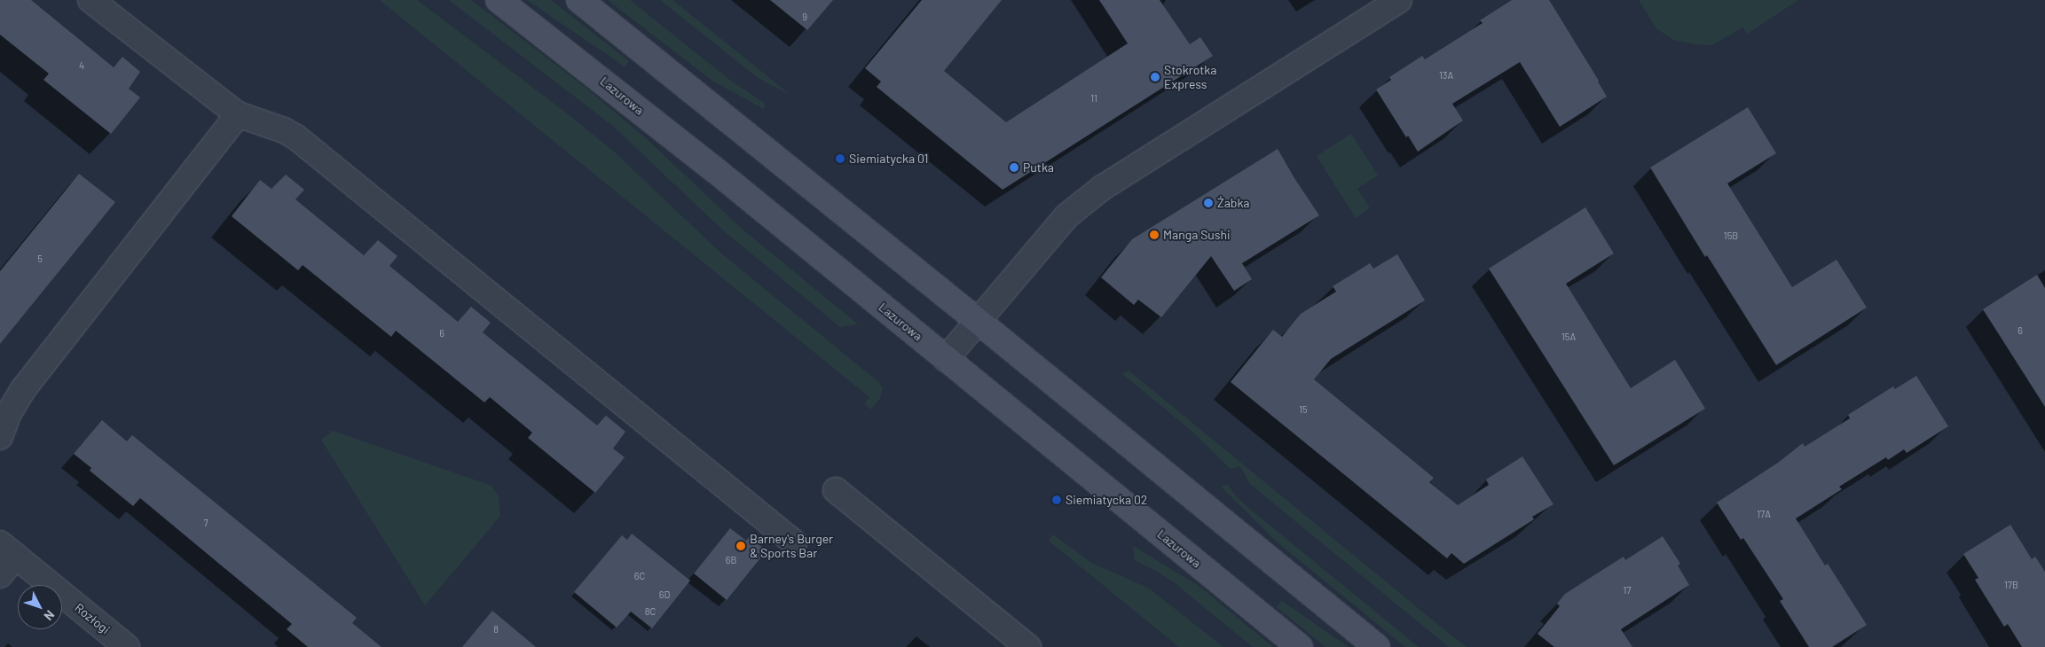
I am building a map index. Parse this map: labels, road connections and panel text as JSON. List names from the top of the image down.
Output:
{
  "streets": {
    "main road": ["Lazurowa"],
    "street": ["Rozłogi"]
  },
  "places": [
    "Stokrotka Express",
    "Siemiatycka 01",
    "Putka",
    "Żabka",
    "Manga Sushi",
    "Siemiatycka 02",
    "Barney's Burger & Sports Bar"
  ],
  "house_numbers": [
    "9",
    "4",
    "13A",
    "11",
    "15B",
    "5",
    "6",
    "6",
    "15A",
    "15",
    "17A",
    "7",
    "6B",
    "6C",
    "17B",
    "17",
    "6D",
    "8C",
    "8"
  ],
  "north": "bottom right"
}
